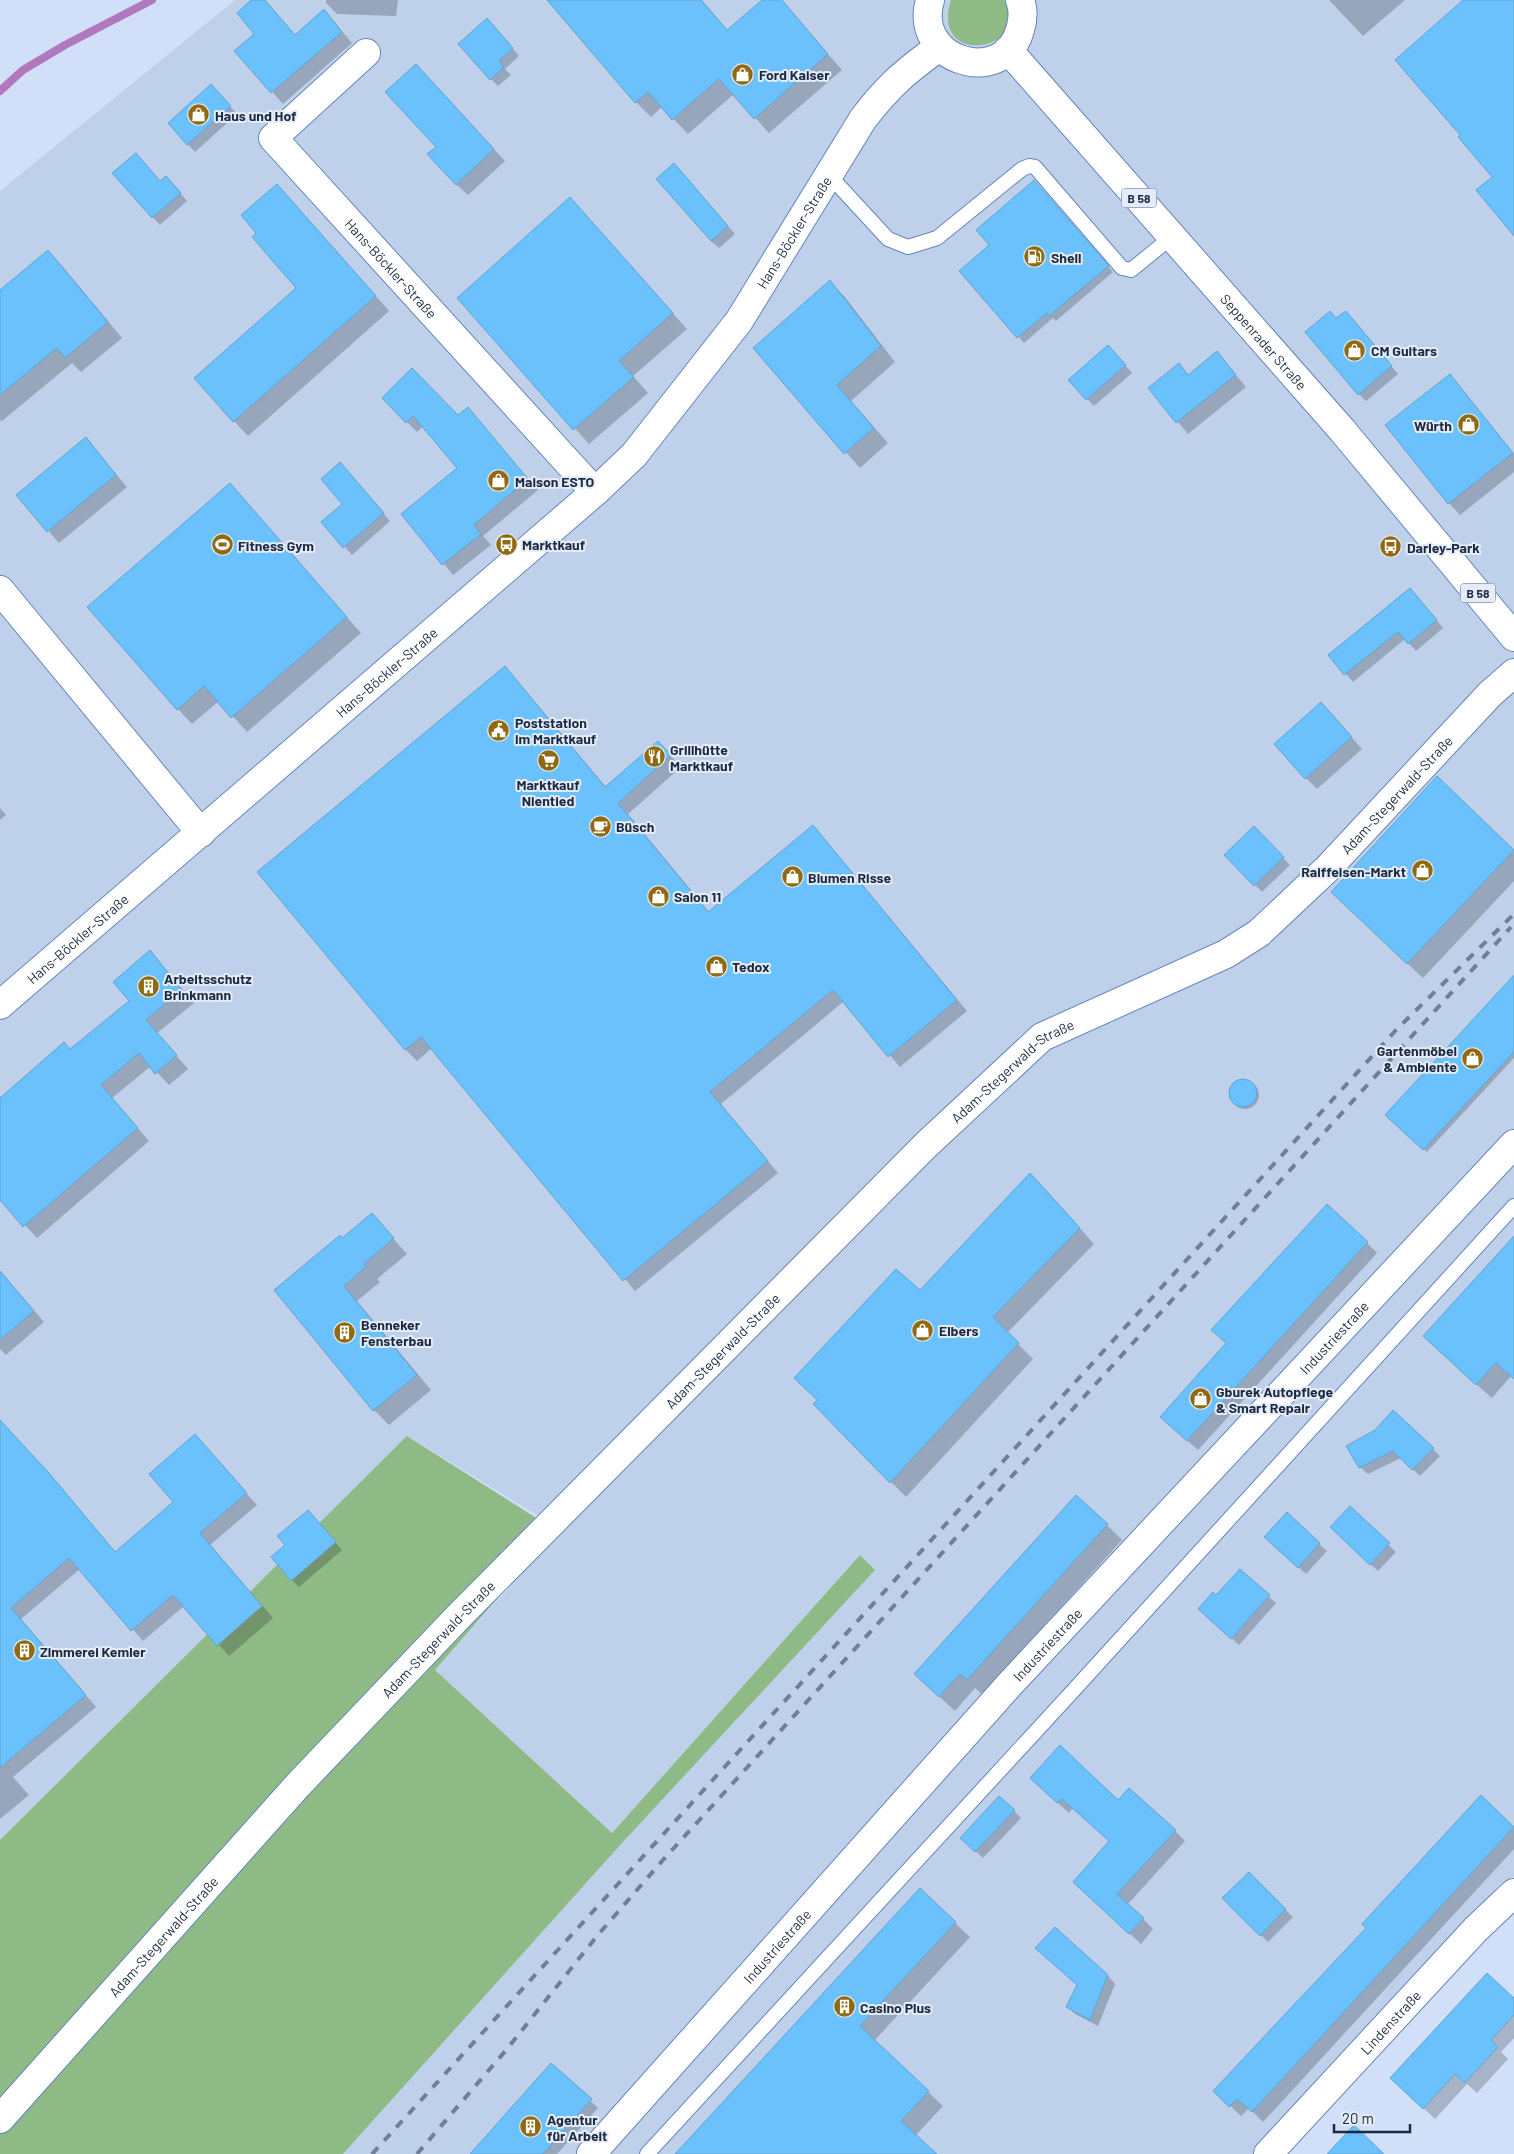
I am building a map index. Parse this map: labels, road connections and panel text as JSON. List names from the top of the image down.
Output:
{
  "streets": {
    "street": [
      "B 58",
      "Hans-Böckler-Straße",
      "Seppenrader Straße",
      "Adam-Stegerwald-Straße",
      "Industriestraße",
      "Lindenstraße"
    ]
  },
  "places": {
    "shop": [
      "Ford Kaiser",
      "Haus und Hof",
      "CM Guitars",
      "Würth",
      "Maison ESTO",
      "Raiffeisen-Markt",
      "Blumen Risse",
      "Salon 11",
      "Tedox",
      "Gartenmöbel & Ambiente",
      "Elbers",
      "Gburek Autopflege & Smart Repair"
    ],
    "fuel station": ["Shell"],
    "bus stop": ["Marktkauf", "Darley-Park"],
    "sports": ["Fitness Gym"],
    "public building": ["Poststation im Marktkauf"],
    "restaurant": ["Grillhütte Marktkauf"],
    "supermarket": ["Marktkauf Nientied"],
    "cafe": ["Büsch"],
    "building": [
      "Arbeitsschutz Brinkmann",
      "Benneker Fensterbau",
      "Zimmerei Kemler",
      "Casino Plus",
      "Agentur für Arbeit"
    ]
  },
  "scale_bar": "20 m"
}
